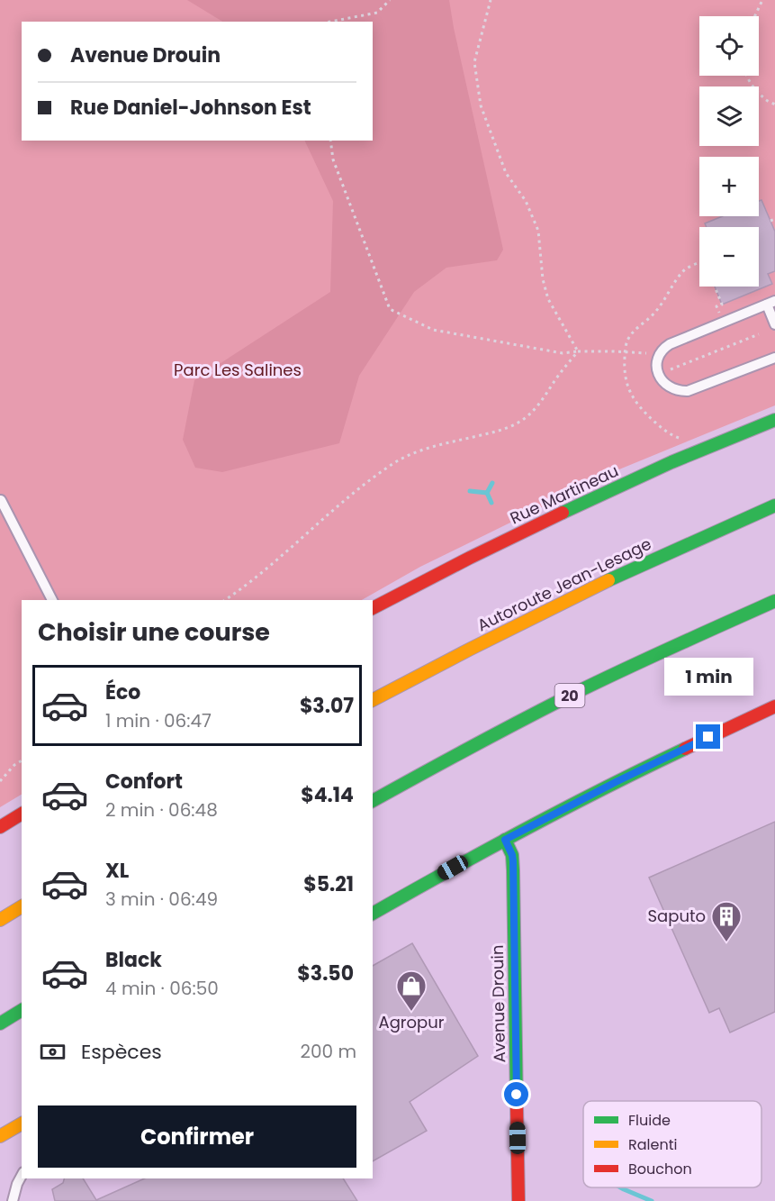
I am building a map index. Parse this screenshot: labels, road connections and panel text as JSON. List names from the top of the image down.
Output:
{
  "streets": {
    "main road": [
      "Rue Martineau",
      "Autoroute Jean-Lesage",
      "20",
      "Avenue Drouin"
    ]
  },
  "parks": ["Parc Les Salines"],
  "places": {
    "building": ["Saputo"],
    "shop": ["Agropur"]
  },
  "legend": ["Fluide", "Ralenti", "Bouchon"],
  "page": {
    "map_buttons": ["+", "−"],
    "banner": ["Avenue Drouin", "Rue Daniel-Johnson Est"],
    "heading": "Choisir une course",
    "bubble": "1 min",
    "list": [
      {
        "name": "Éco",
        "note": "1 min · 06:47",
        "value": "$3.07"
      },
      {
        "name": "Confort",
        "note": "2 min · 06:48",
        "value": "$4.14"
      },
      {
        "name": "XL",
        "note": "3 min · 06:49",
        "value": "$5.21"
      },
      {
        "name": "Black",
        "note": "4 min · 06:50",
        "value": "$3.50"
      }
    ],
    "pay": ["Espèces", "200 m"],
    "buttons": "Confirmer"
  }
}
